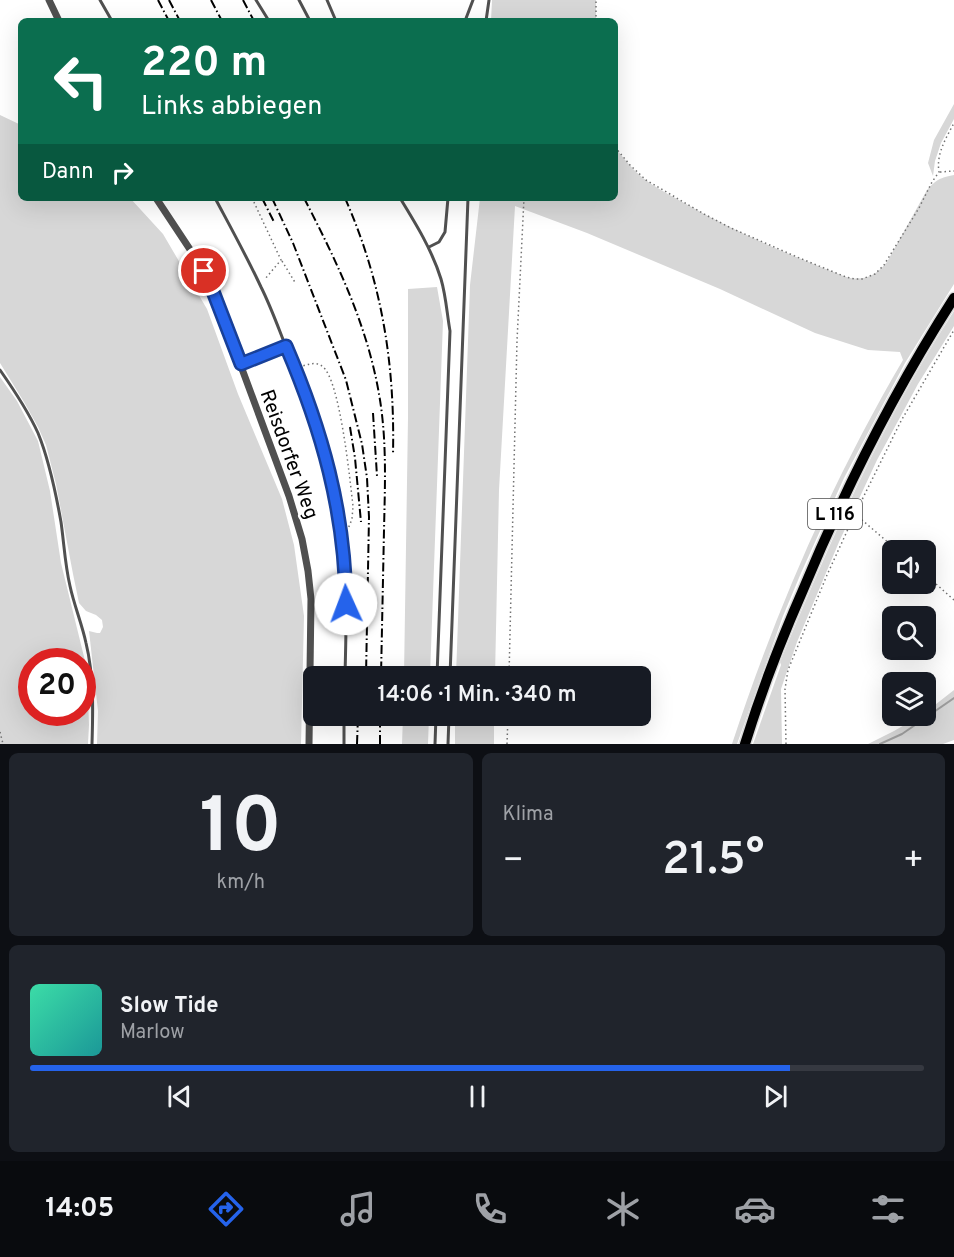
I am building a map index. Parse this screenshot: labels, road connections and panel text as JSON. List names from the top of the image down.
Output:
{
  "streets": {
    "main road": ["L 116"],
    "street": ["Reisdorfer Weg"]
  },
  "page": {
    "turn": ["220 m", "Links abbiegen"],
    "then": "Dann",
    "limit": "20",
    "trip": "14:06 · 1 Min. · 340 m",
    "tile": [
      ["10", "km/h"],
      "Klima"
    ],
    "heat": ["−", "21.5°", "+"],
    "song": ["Slow Tide", "Marlow"],
    "tabs": "14:05"
  }
}
